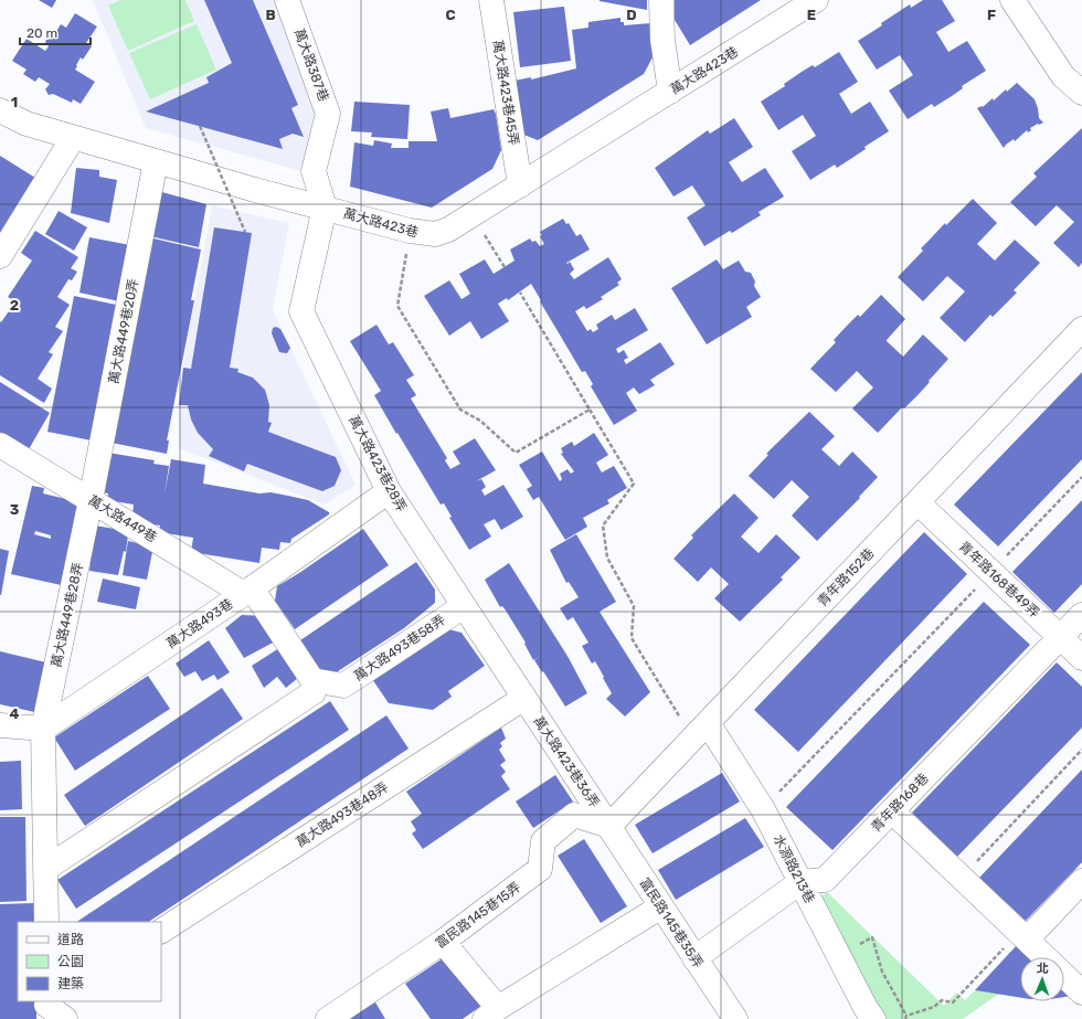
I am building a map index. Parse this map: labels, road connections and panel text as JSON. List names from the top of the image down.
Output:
{
  "streets": {
    "street": [
      "萬大路387巷",
      "萬大路423巷",
      "萬大路423巷45弄",
      "萬大路449巷20弄",
      "萬大路423巷28弄",
      "萬大路449巷",
      "青年路152巷",
      "青年路168巷49弄",
      "萬大路449巷28弄",
      "萬大路493巷",
      "萬大路493巷58弄",
      "萬大路423巷36弄",
      "青年路168巷",
      "萬大路493巷48弄",
      "水源路213巷",
      "富民路145巷15弄",
      "富民路145巷35弄"
    ]
  },
  "crossings": [
    ["萬大路387巷", "萬大路423巷"],
    ["萬大路387巷", "萬大路423巷28弄"],
    ["萬大路423巷", "萬大路423巷45弄"],
    ["萬大路423巷", "萬大路449巷20弄"],
    ["萬大路423巷", "萬大路423巷28弄"],
    ["萬大路449巷20弄", "萬大路449巷"],
    ["萬大路449巷20弄", "萬大路449巷28弄"],
    ["萬大路423巷28弄", "萬大路493巷"],
    ["萬大路423巷28弄", "萬大路493巷58弄"],
    ["萬大路423巷28弄", "萬大路423巷36弄"],
    ["萬大路423巷28弄", "萬大路493巷48弄"],
    ["萬大路449巷", "萬大路449巷28弄"],
    ["萬大路449巷", "萬大路493巷"],
    ["萬大路449巷", "萬大路493巷58弄"],
    ["青年路152巷", "青年路168巷49弄"],
    ["青年路152巷", "萬大路423巷36弄"],
    ["青年路152巷", "水源路213巷"],
    ["青年路152巷", "富民路145巷15弄"],
    ["青年路152巷", "富民路145巷35弄"],
    ["青年路168巷49弄", "青年路168巷"],
    ["萬大路449巷28弄", "萬大路493巷"],
    ["萬大路493巷", "萬大路493巷58弄"],
    ["萬大路423巷36弄", "萬大路493巷48弄"],
    ["萬大路423巷36弄", "富民路145巷15弄"],
    ["萬大路423巷36弄", "富民路145巷35弄"],
    ["青年路168巷", "水源路213巷"],
    ["富民路145巷15弄", "富民路145巷35弄"]
  ],
  "legend": ["道路", "公園", "建築"],
  "scale_bar": "20 m",
  "north": "top",
  "grid": {
    "columns": [
      "B",
      "C",
      "D",
      "E",
      "F"
    ],
    "rows": [
      "1",
      "2",
      "3",
      "4"
    ]
  }
}
